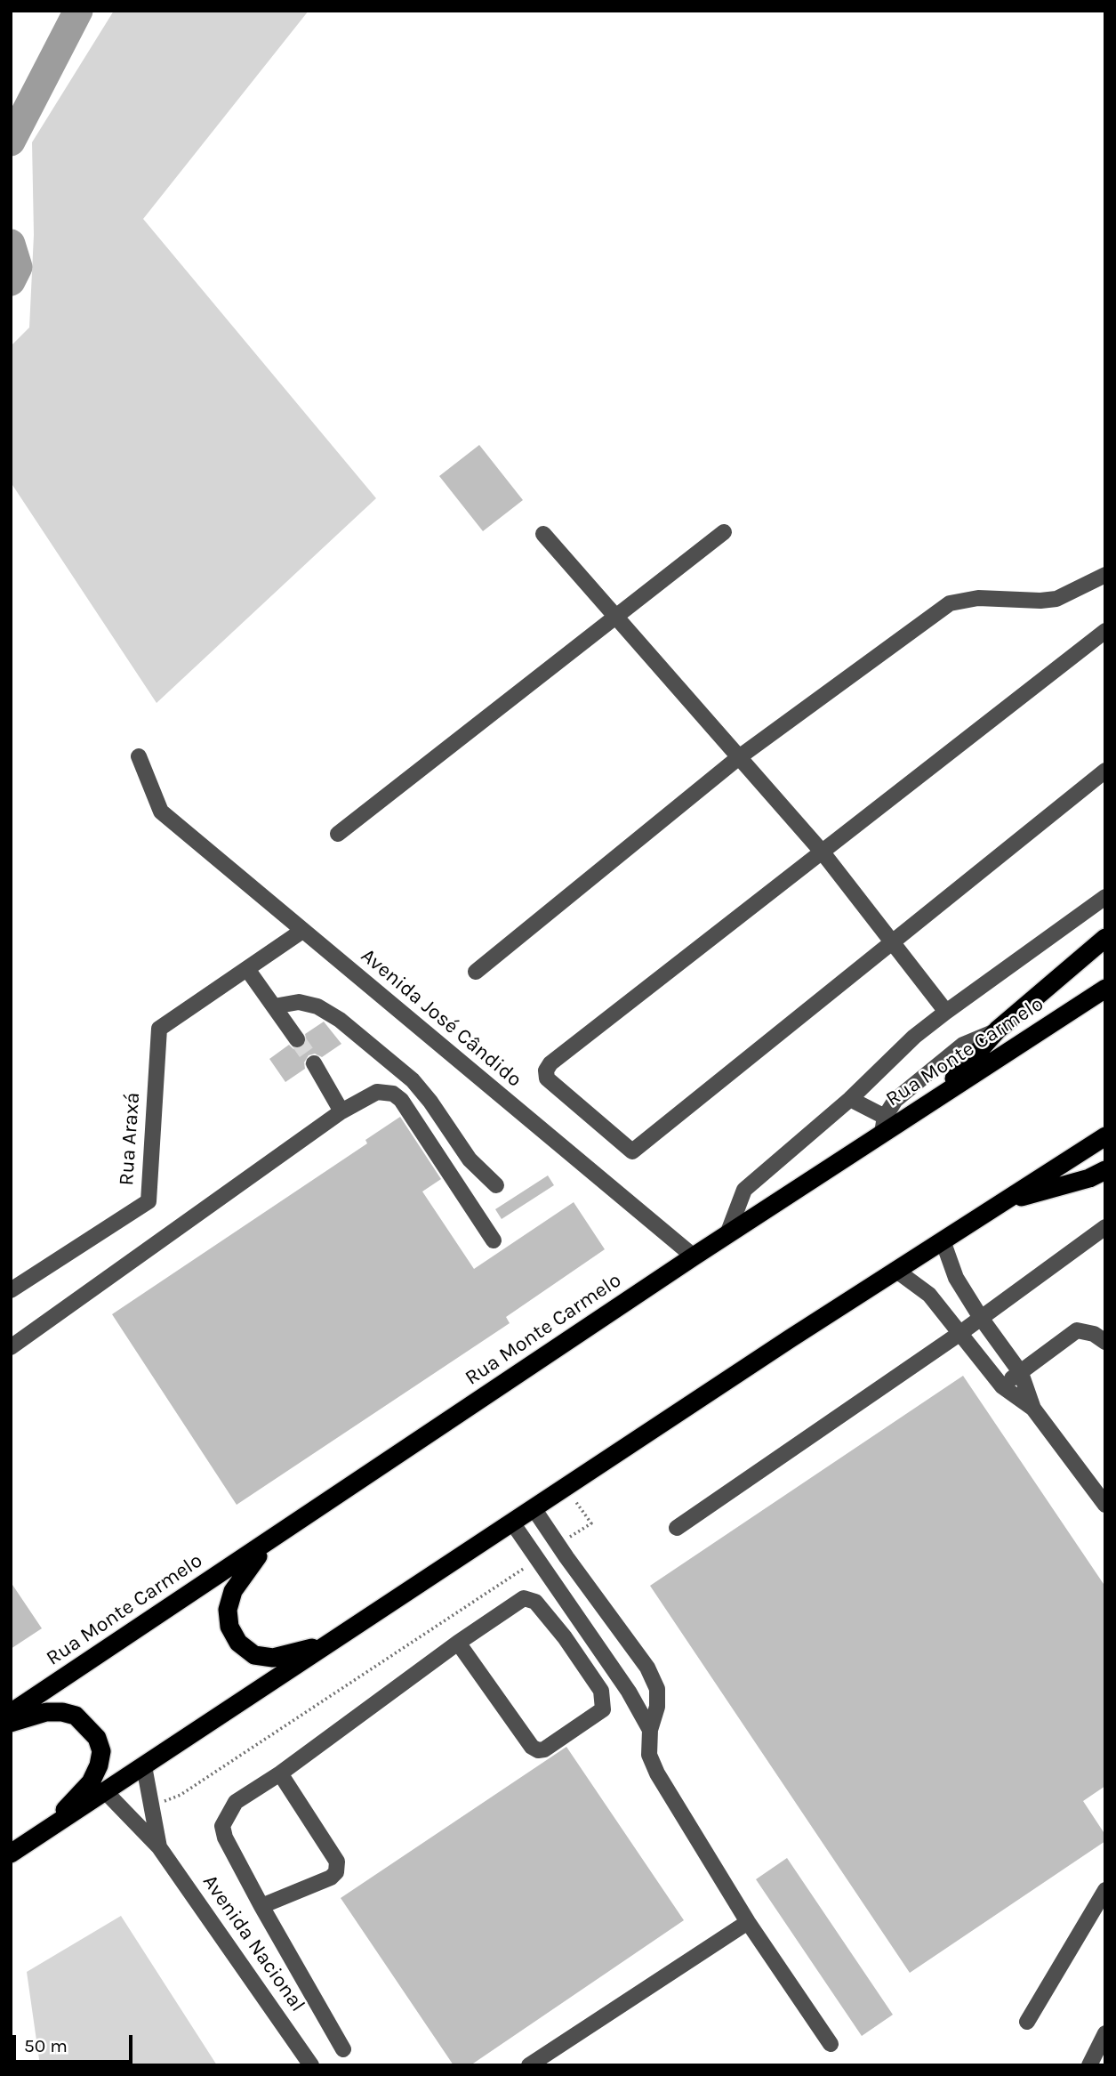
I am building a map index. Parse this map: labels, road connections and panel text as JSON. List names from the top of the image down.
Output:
{
  "streets": {
    "highway": ["Rua Monte Carmelo"],
    "street": ["Avenida José Cândido", "Rua Araxá", "Avenida Nacional"]
  },
  "crossings": [
    ["Avenida José Cândido", "Rua Monte Carmelo"]
  ],
  "scale_bar": "50 m"
}
